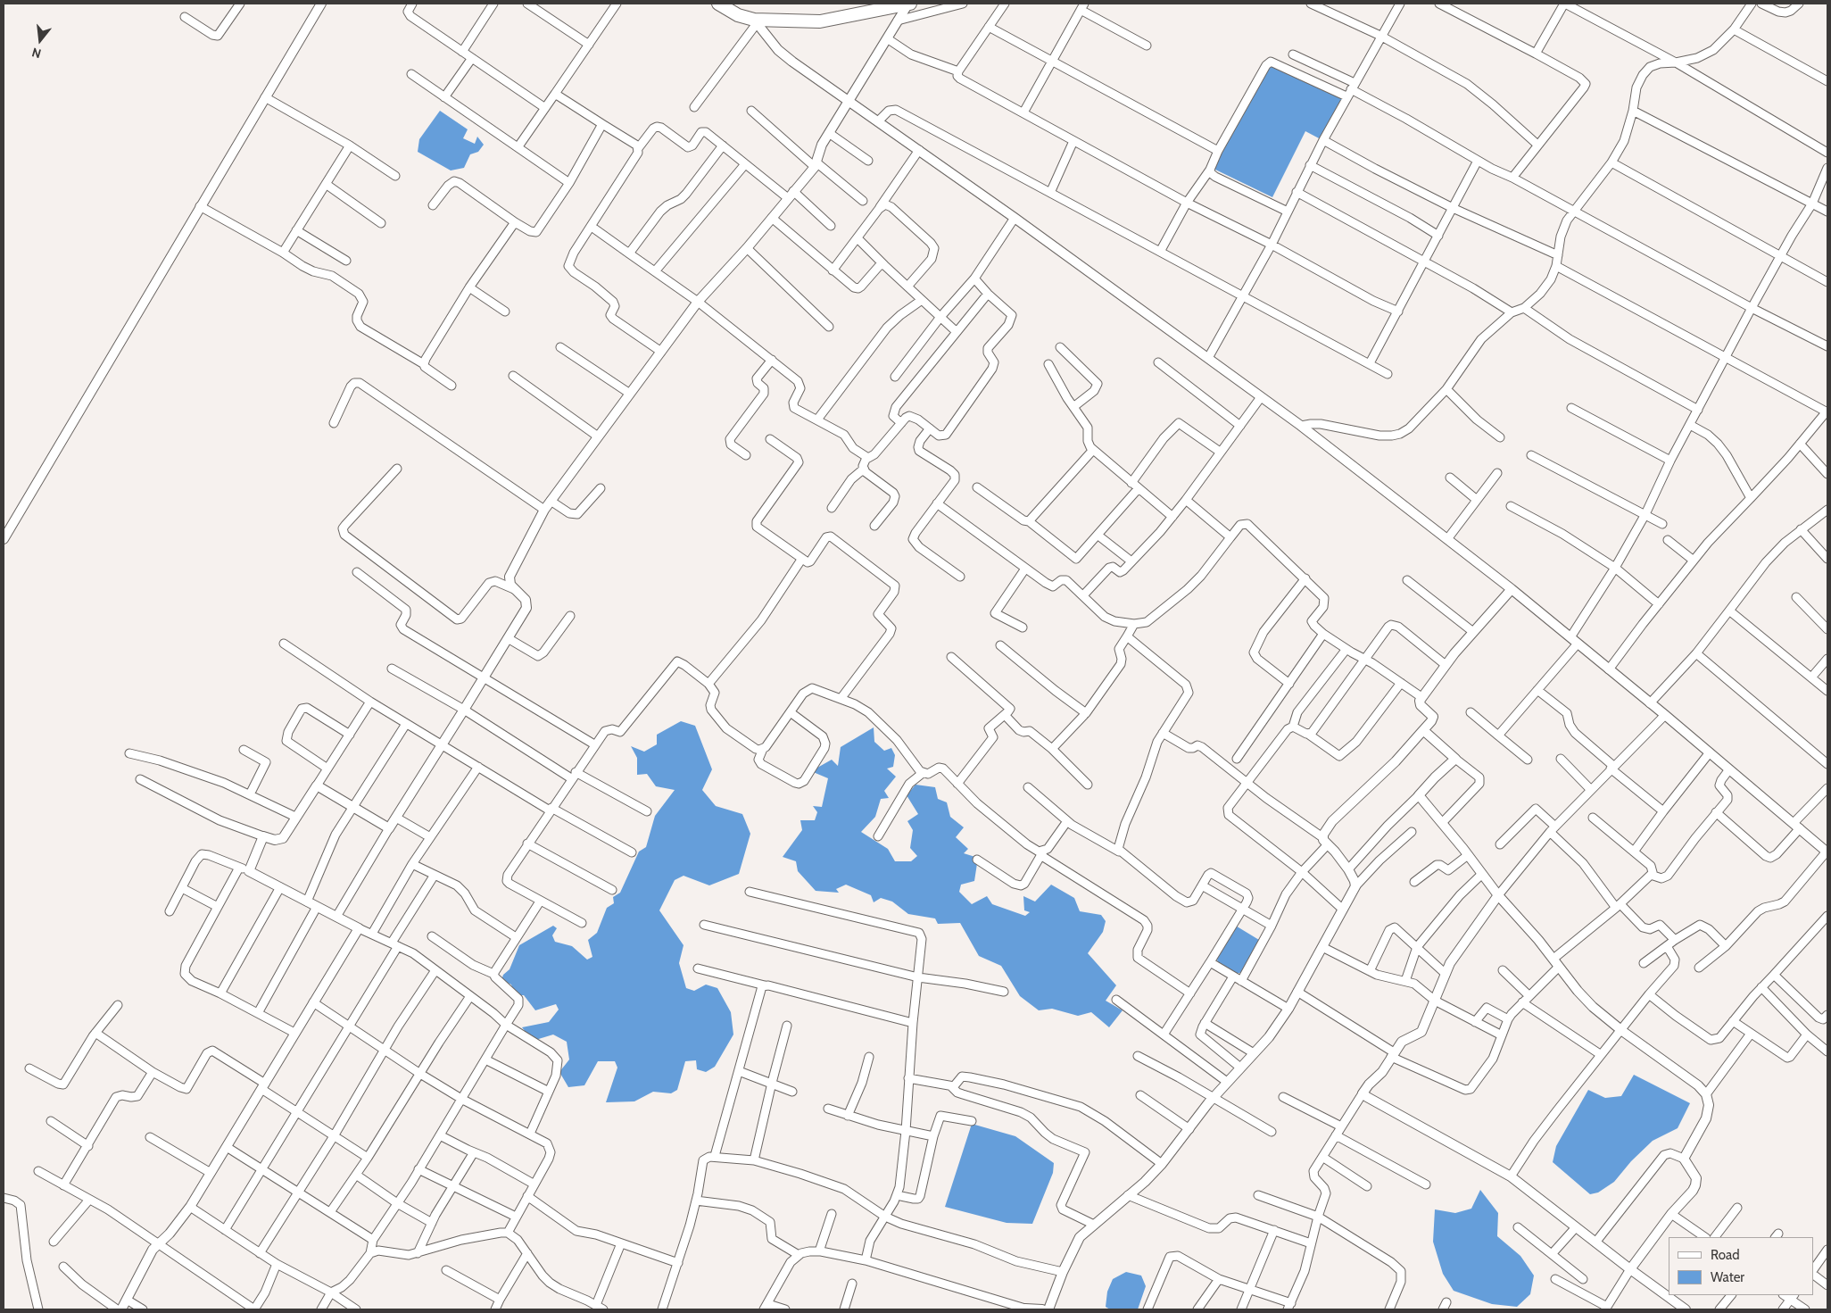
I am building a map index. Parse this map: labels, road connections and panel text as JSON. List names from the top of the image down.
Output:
{
  "legend": ["Road", "Water"],
  "north": "bottom"
}
